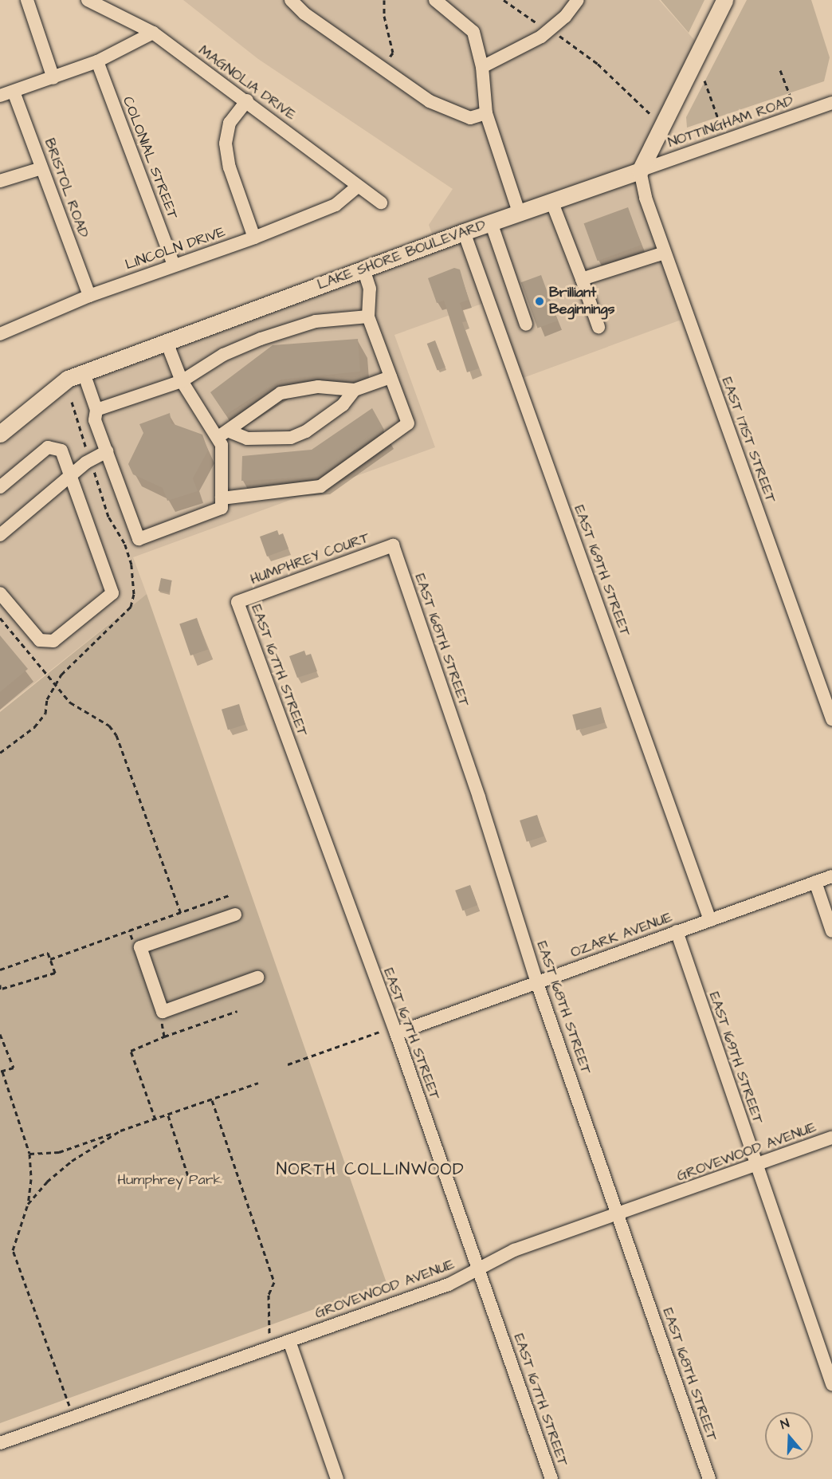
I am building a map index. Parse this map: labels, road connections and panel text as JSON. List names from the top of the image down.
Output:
{
  "streets": {
    "main road": ["LAKE SHORE BOULEVARD"],
    "street": [
      "MAGNOLIA DRIVE",
      "NOTTINGHAM ROAD",
      "COLONIAL STREET",
      "BRISTOL ROAD",
      "LINCOLN DRIVE",
      "EAST 171ST STREET",
      "HUMPHREY COURT",
      "EAST 169TH STREET",
      "EAST 168TH STREET",
      "EAST 167TH STREET",
      "OZARK AVENUE",
      "GROVEWOOD AVENUE"
    ]
  },
  "crossings": [
    ["MAGNOLIA DRIVE", "LINCOLN DRIVE"],
    ["NOTTINGHAM ROAD", "LAKE SHORE BOULEVARD"],
    ["NOTTINGHAM ROAD", "EAST 171ST STREET"],
    ["COLONIAL STREET", "LINCOLN DRIVE"],
    ["BRISTOL ROAD", "LINCOLN DRIVE"],
    ["LAKE SHORE BOULEVARD", "EAST 171ST STREET"],
    ["LAKE SHORE BOULEVARD", "EAST 169TH STREET"],
    ["HUMPHREY COURT", "EAST 168TH STREET"],
    ["HUMPHREY COURT", "EAST 167TH STREET"],
    ["EAST 169TH STREET", "OZARK AVENUE"],
    ["EAST 169TH STREET", "GROVEWOOD AVENUE"],
    ["EAST 168TH STREET", "OZARK AVENUE"],
    ["EAST 168TH STREET", "GROVEWOOD AVENUE"],
    ["EAST 167TH STREET", "OZARK AVENUE"],
    ["EAST 167TH STREET", "GROVEWOOD AVENUE"]
  ],
  "districts": ["NORTH COLLINWOOD"],
  "parks": ["Humphrey Park"],
  "places": ["Brilliant Beginnings"],
  "north": "top"
}
